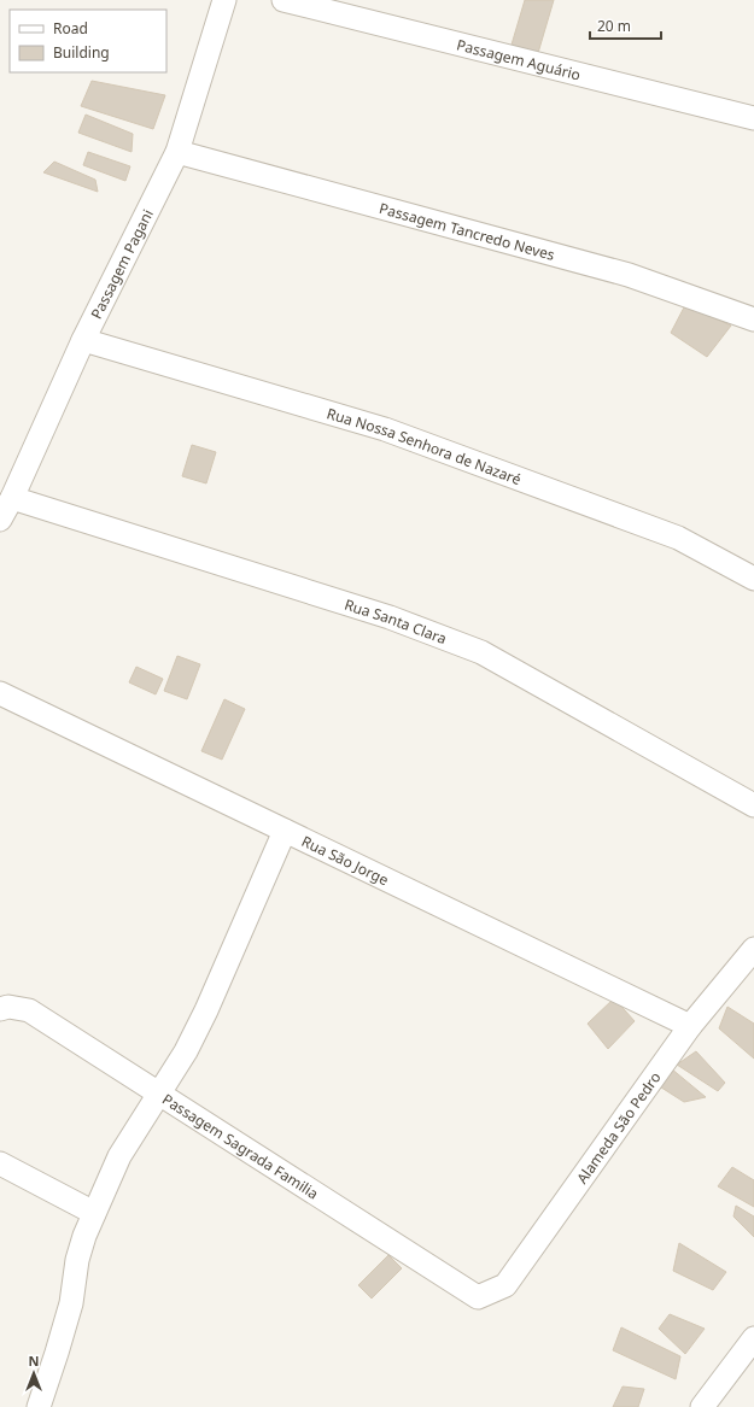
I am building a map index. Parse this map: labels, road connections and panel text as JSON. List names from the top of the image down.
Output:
{
  "streets": {
    "street": [
      "Passagem Aguário",
      "Passagem Tancredo Neves",
      "Passagem Pagani",
      "Rua Nossa Senhora de Nazaré",
      "Rua Santa Clara",
      "Rua São Jorge",
      "Alameda São Pedro",
      "Passagem Sagrada Familia"
    ]
  },
  "crossings": [
    ["Passagem Tancredo Neves", "Passagem Pagani"],
    ["Passagem Pagani", "Rua Nossa Senhora de Nazaré"],
    ["Passagem Pagani", "Rua Santa Clara"],
    ["Rua São Jorge", "Alameda São Pedro"],
    ["Alameda São Pedro", "Passagem Sagrada Familia"]
  ],
  "legend": ["Road", "Building"],
  "scale_bar": "20 m",
  "north": "top"
}
